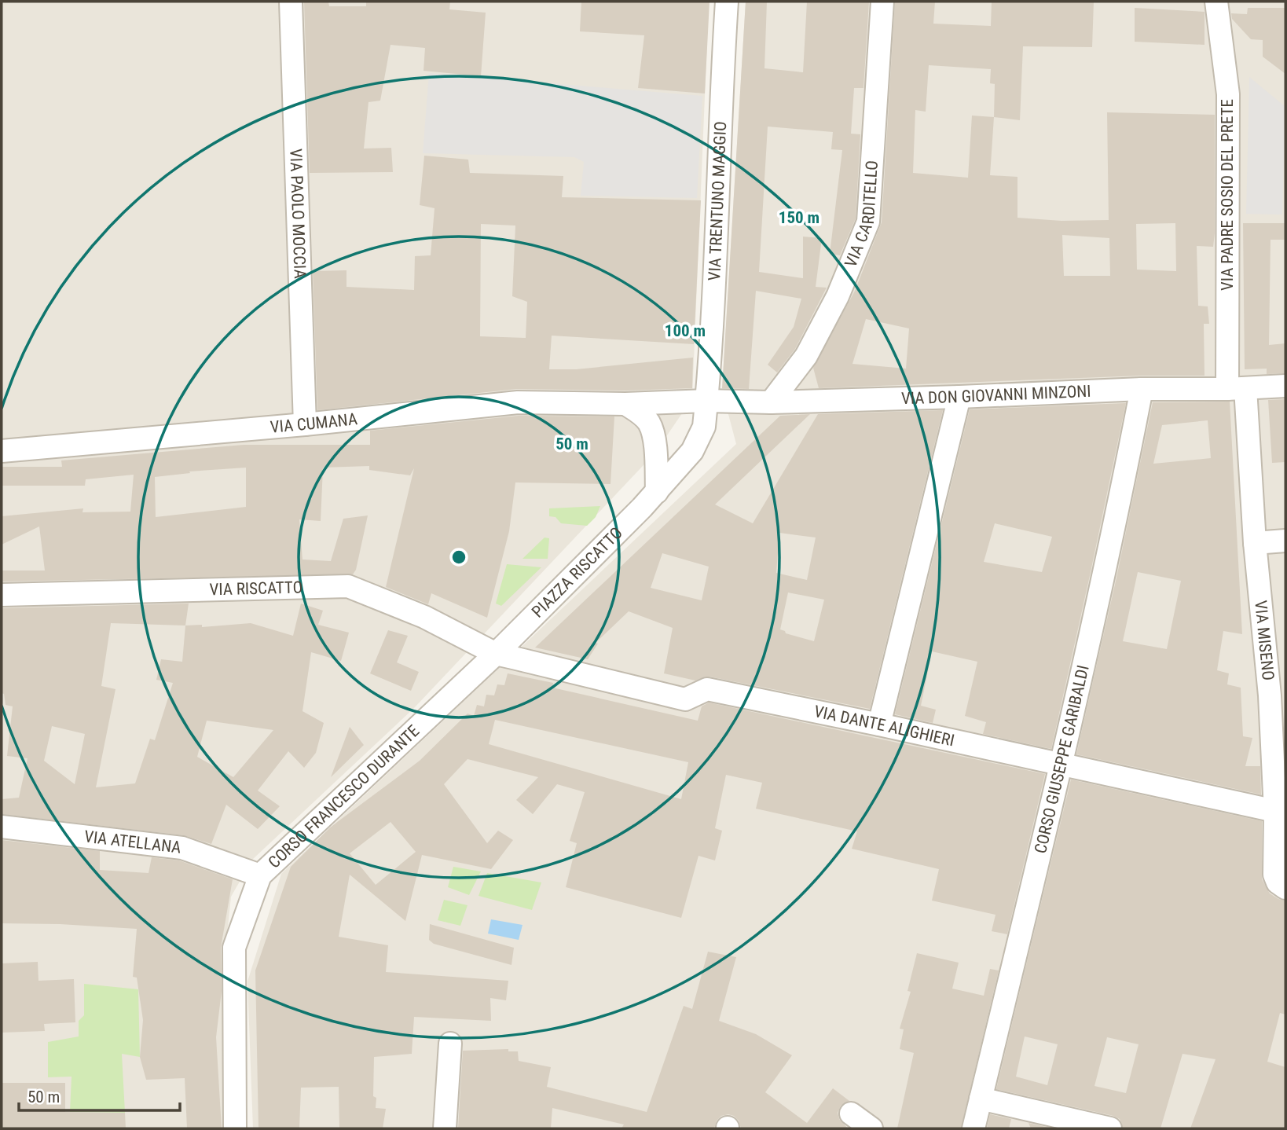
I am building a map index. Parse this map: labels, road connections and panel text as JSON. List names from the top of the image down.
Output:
{
  "streets": {
    "street": [
      "VIA PADRE SOSIO DEL PRETE",
      "VIA TRENTUNO MAGGIO",
      "VIA CARDITELLO",
      "VIA PAOLO MOCCIA",
      "VIA DON GIOVANNI MINZONI",
      "VIA CUMANA",
      "PIAZZA RISCATTO",
      "VIA RISCATTO",
      "VIA MISENO",
      "VIA DANTE ALIGHIERI",
      "CORSO GIUSEPPE GARIBALDI",
      "CORSO FRANCESCO DURANTE",
      "VIA ATELLANA"
    ]
  },
  "crossings": [
    ["VIA PADRE SOSIO DEL PRETE", "VIA DON GIOVANNI MINZONI"],
    ["VIA PADRE SOSIO DEL PRETE", "VIA MISENO"],
    ["VIA TRENTUNO MAGGIO", "VIA DON GIOVANNI MINZONI"],
    ["VIA TRENTUNO MAGGIO", "PIAZZA RISCATTO"],
    ["VIA CARDITELLO", "VIA DON GIOVANNI MINZONI"],
    ["VIA PAOLO MOCCIA", "VIA CUMANA"],
    ["VIA DON GIOVANNI MINZONI", "PIAZZA RISCATTO"],
    ["VIA DON GIOVANNI MINZONI", "VIA MISENO"],
    ["VIA DON GIOVANNI MINZONI", "CORSO GIUSEPPE GARIBALDI"],
    ["PIAZZA RISCATTO", "VIA RISCATTO"],
    ["PIAZZA RISCATTO", "VIA DANTE ALIGHIERI"],
    ["PIAZZA RISCATTO", "CORSO FRANCESCO DURANTE"],
    ["VIA RISCATTO", "VIA DANTE ALIGHIERI"],
    ["VIA RISCATTO", "CORSO FRANCESCO DURANTE"],
    ["VIA MISENO", "VIA DANTE ALIGHIERI"],
    ["VIA DANTE ALIGHIERI", "CORSO GIUSEPPE GARIBALDI"],
    ["VIA DANTE ALIGHIERI", "CORSO FRANCESCO DURANTE"],
    ["CORSO FRANCESCO DURANTE", "VIA ATELLANA"]
  ],
  "scale_bar": "50 m",
  "rings": ["150 m", "100 m", "50 m"]
}
